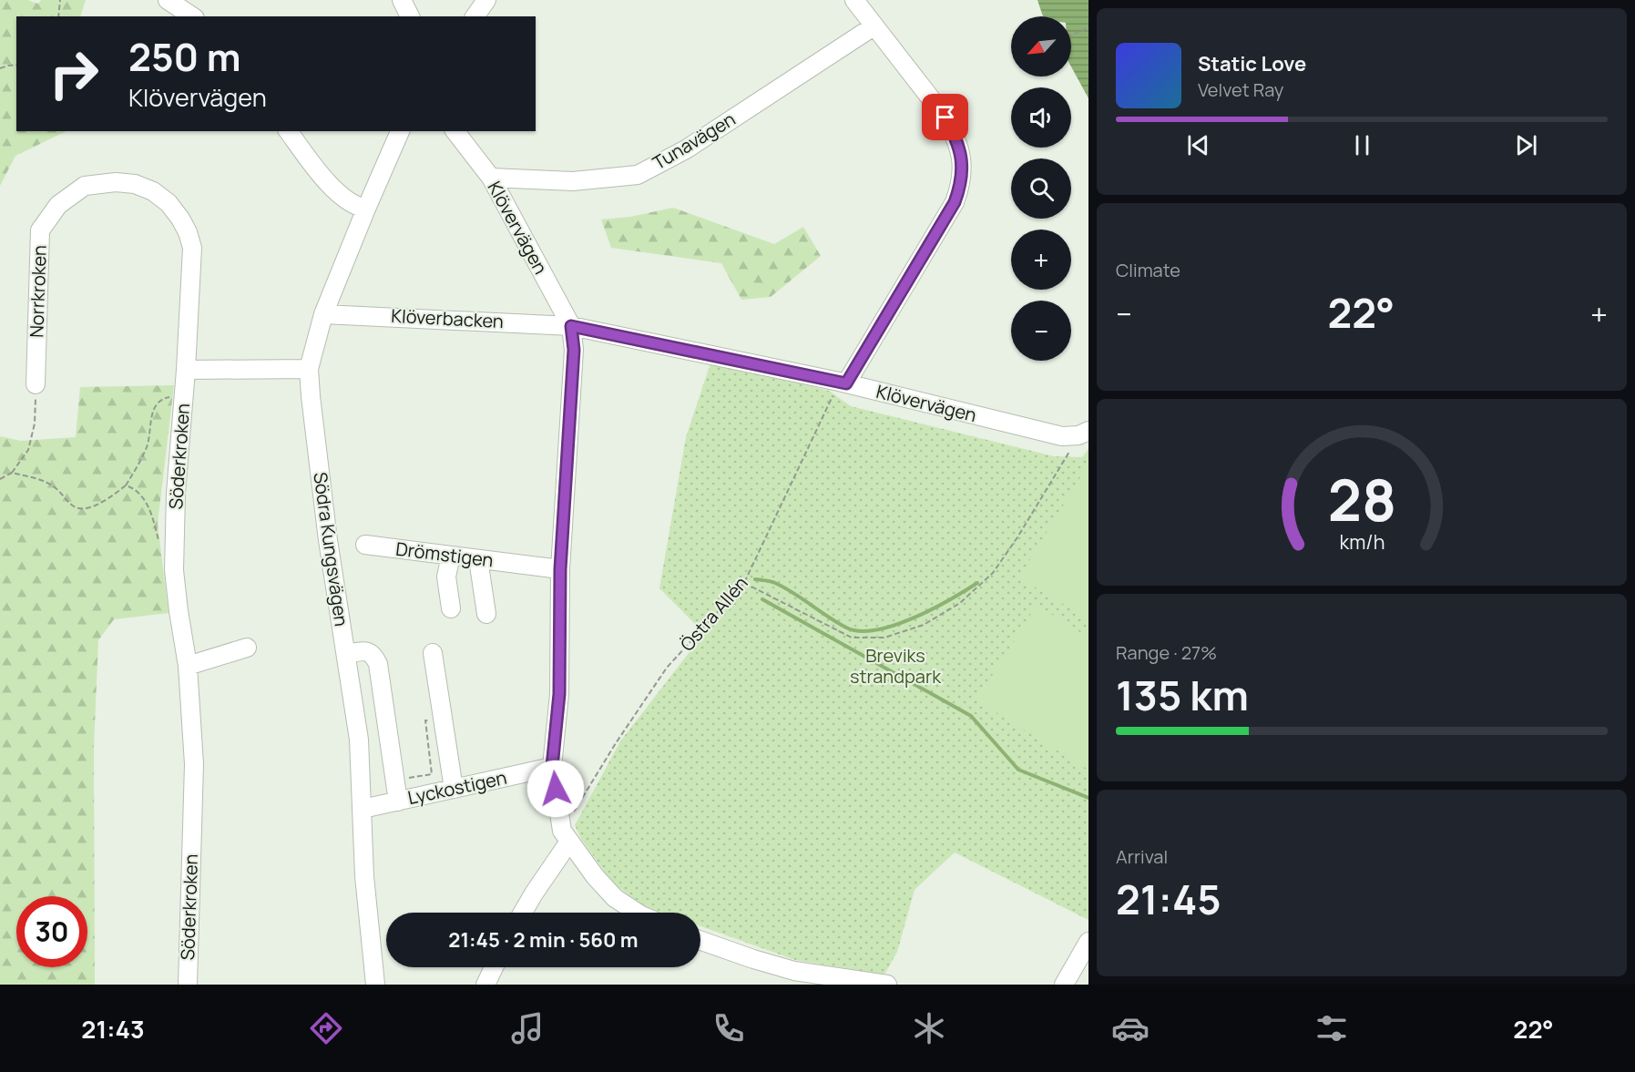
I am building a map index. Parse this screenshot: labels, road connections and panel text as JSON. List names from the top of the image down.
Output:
{
  "streets": {
    "street": [
      "Tunavägen",
      "Klövervägen",
      "Norrkroken",
      "Klöverbacken",
      "Söderkroken",
      "Södra Kungsvägen",
      "Drömstigen",
      "Lyckostigen"
    ],
    "path": ["Östra Allén"]
  },
  "crossings": [
    ["Tunavägen", "Klövervägen"],
    ["Klövervägen", "Klöverbacken"],
    ["Klövervägen", "Östra Allén"],
    ["Norrkroken", "Söderkroken"],
    ["Klöverbacken", "Södra Kungsvägen"],
    ["Södra Kungsvägen", "Lyckostigen"]
  ],
  "parks": ["Breviks strandpark"],
  "north": "bottom left",
  "page": {
    "map_buttons": ["+", "−"],
    "turn": ["250 m", "Klövervägen"],
    "song": ["Static Love", "Velvet Ray"],
    "tile": [
      "Climate",
      ["Range · 27%", "135 km"],
      ["Arrival", "21:45"]
    ],
    "heat": ["−", "22°", "+"],
    "limit": "30",
    "trip": "21:45 · 2 min · 560 m",
    "tabs": ["21:43", "22°"],
    "gauge": ["28", "km/h"]
  }
}
